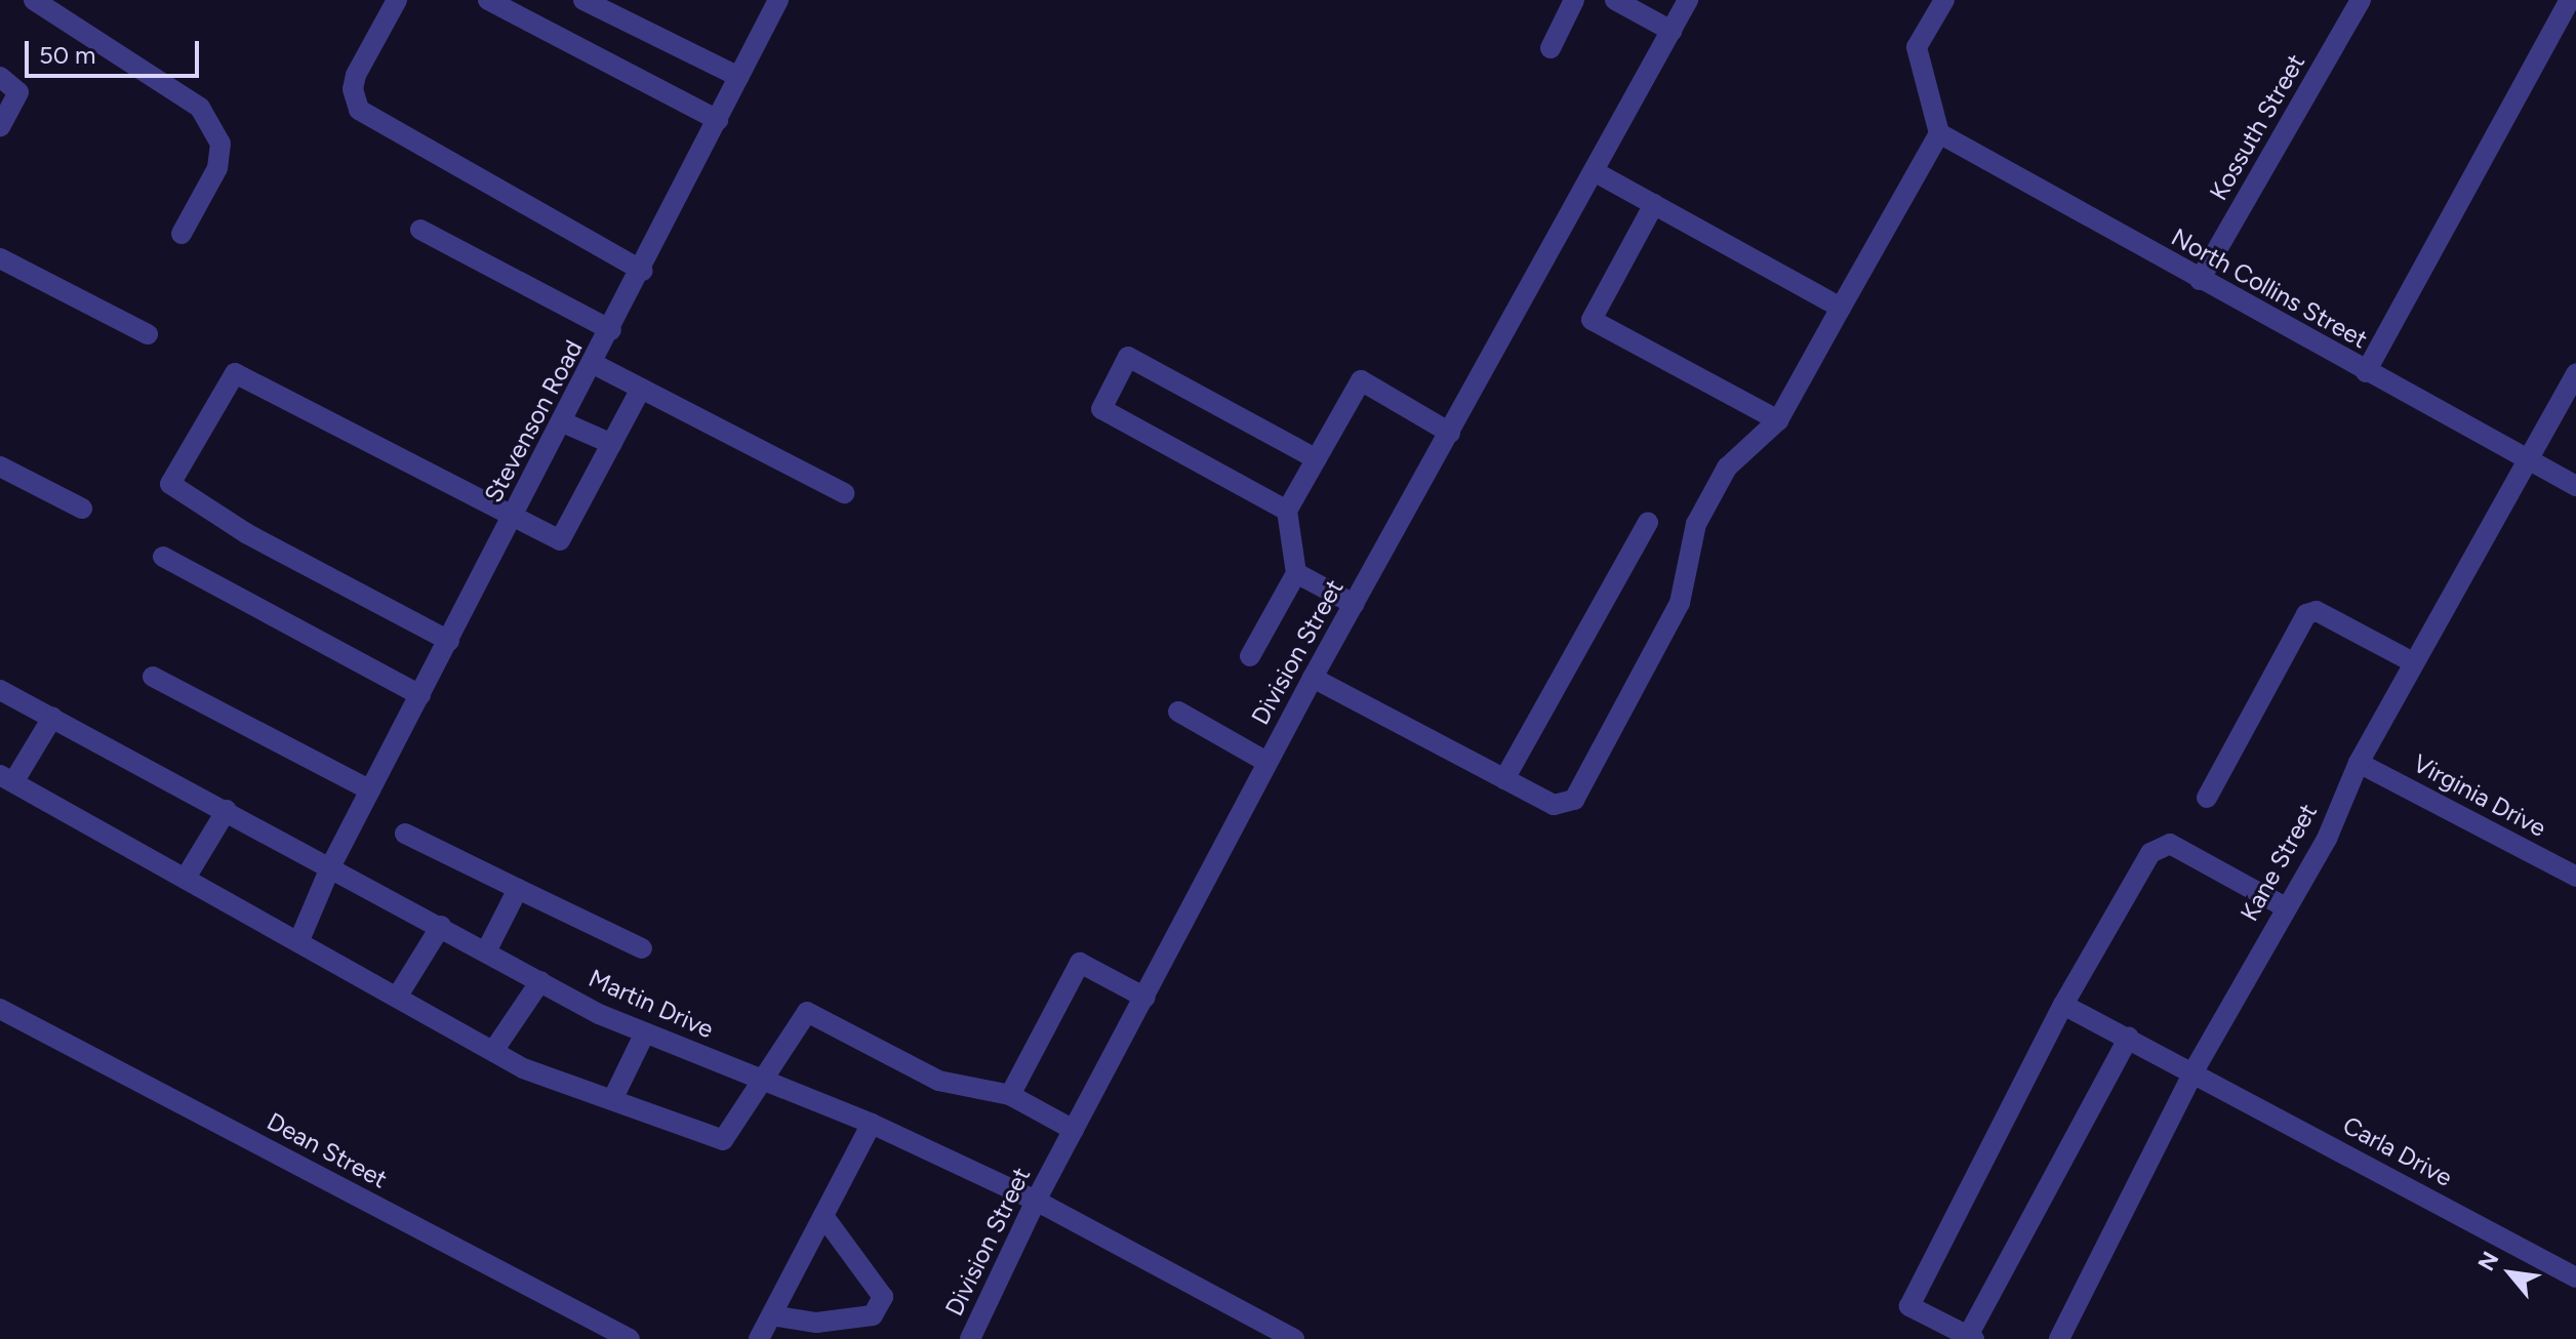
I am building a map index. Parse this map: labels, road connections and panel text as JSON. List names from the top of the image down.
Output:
{
  "streets": {
    "street": [
      "Kossuth Street",
      "North Collins Street",
      "Stevenson Road",
      "Division Street",
      "Virginia Drive",
      "Kane Street",
      "Martin Drive",
      "Dean Street",
      "Carla Drive"
    ]
  },
  "crossings": [
    ["Kossuth Street", "North Collins Street"],
    ["North Collins Street", "Kane Street"],
    ["Stevenson Road", "Martin Drive"],
    ["Division Street", "Martin Drive"],
    ["Virginia Drive", "Kane Street"],
    ["Kane Street", "Carla Drive"]
  ],
  "scale_bar": "50 m",
  "north": "top left"
}
